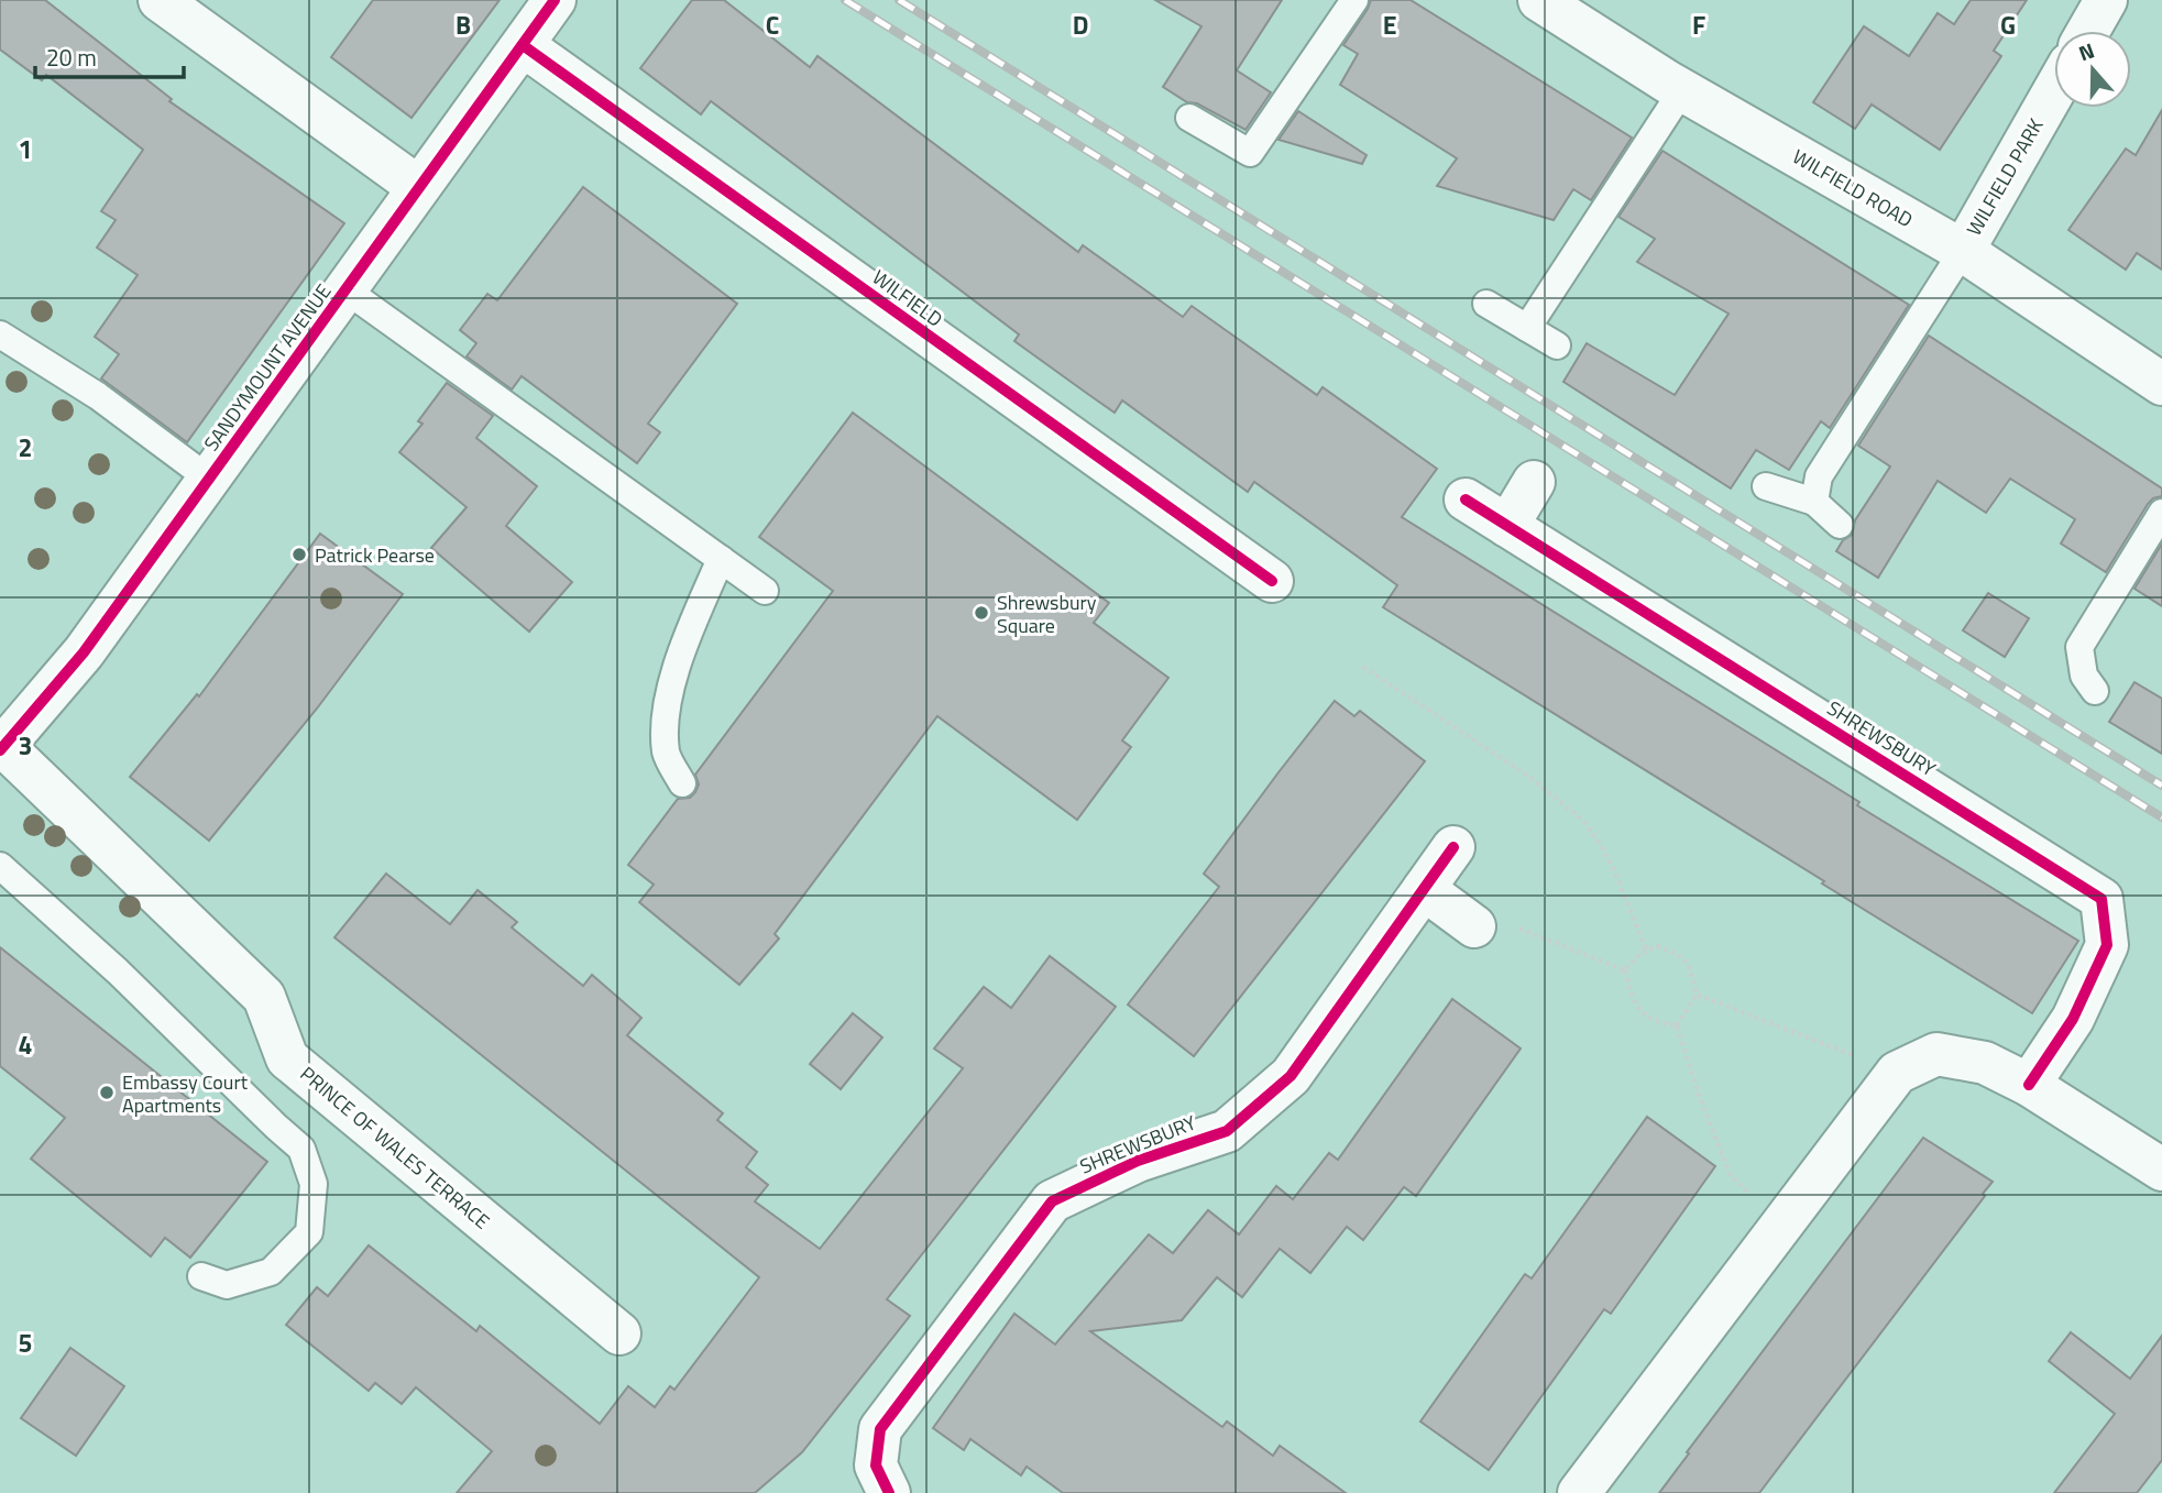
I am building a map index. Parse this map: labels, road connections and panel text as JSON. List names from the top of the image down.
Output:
{
  "streets": {
    "street": [
      "WILFIELD PARK",
      "WILFIELD ROAD",
      "WILFIELD",
      "SANDYMOUNT AVENUE",
      "SHREWSBURY",
      "PRINCE OF WALES TERRACE"
    ]
  },
  "crossings": [
    ["WILFIELD PARK", "WILFIELD ROAD"],
    ["WILFIELD", "SANDYMOUNT AVENUE"],
    ["SANDYMOUNT AVENUE", "PRINCE OF WALES TERRACE"]
  ],
  "places": ["Patrick Pearse", "Shrewsbury Square", "Embassy Court Apartments"],
  "scale_bar": "20 m",
  "north": "top",
  "grid": {
    "columns": [
      "B",
      "C",
      "D",
      "E",
      "F",
      "G"
    ],
    "rows": [
      "1",
      "2",
      "3",
      "4",
      "5"
    ]
  }
}
